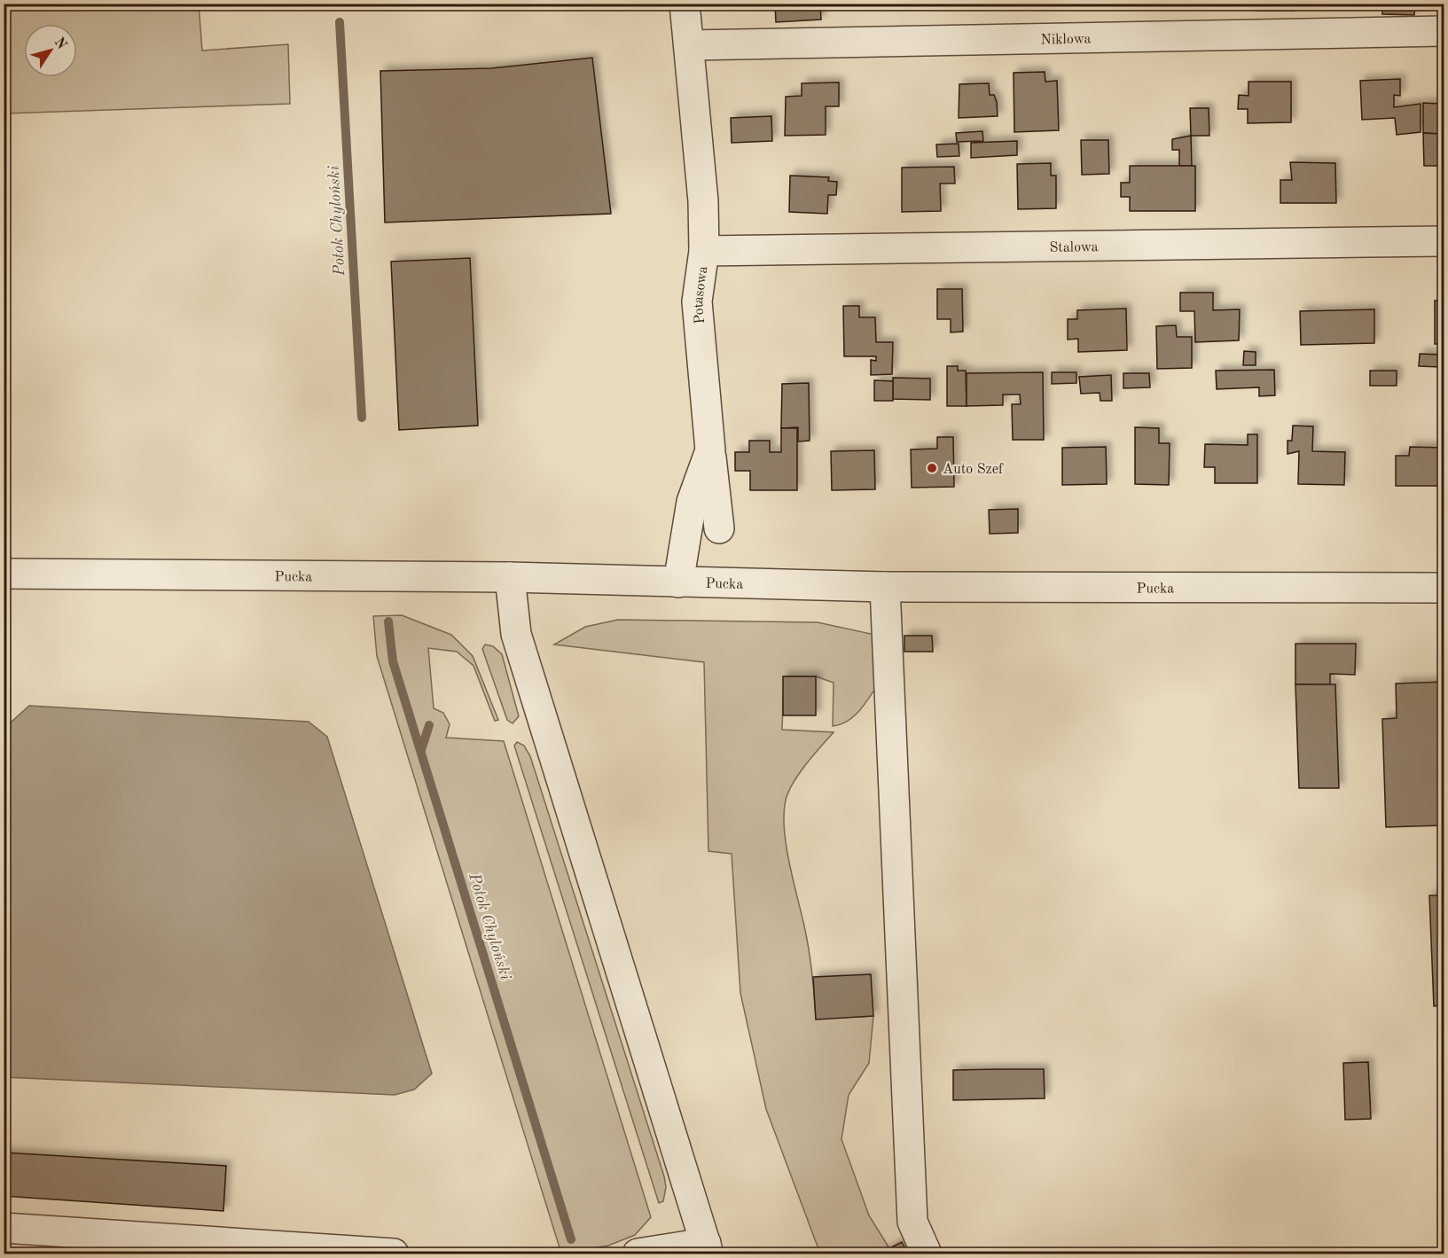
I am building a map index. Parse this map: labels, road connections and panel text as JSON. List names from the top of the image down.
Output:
{
  "streets": {
    "street": [
      "Niklowa",
      "Stalowa",
      "Potasowa",
      "Pucka"
    ]
  },
  "crossings": [
    ["Niklowa", "Potasowa"],
    ["Stalowa", "Potasowa"],
    ["Potasowa", "Pucka"]
  ],
  "water": ["Potok Chyloński"],
  "places": ["Auto Szef"],
  "north": "top right"
}
